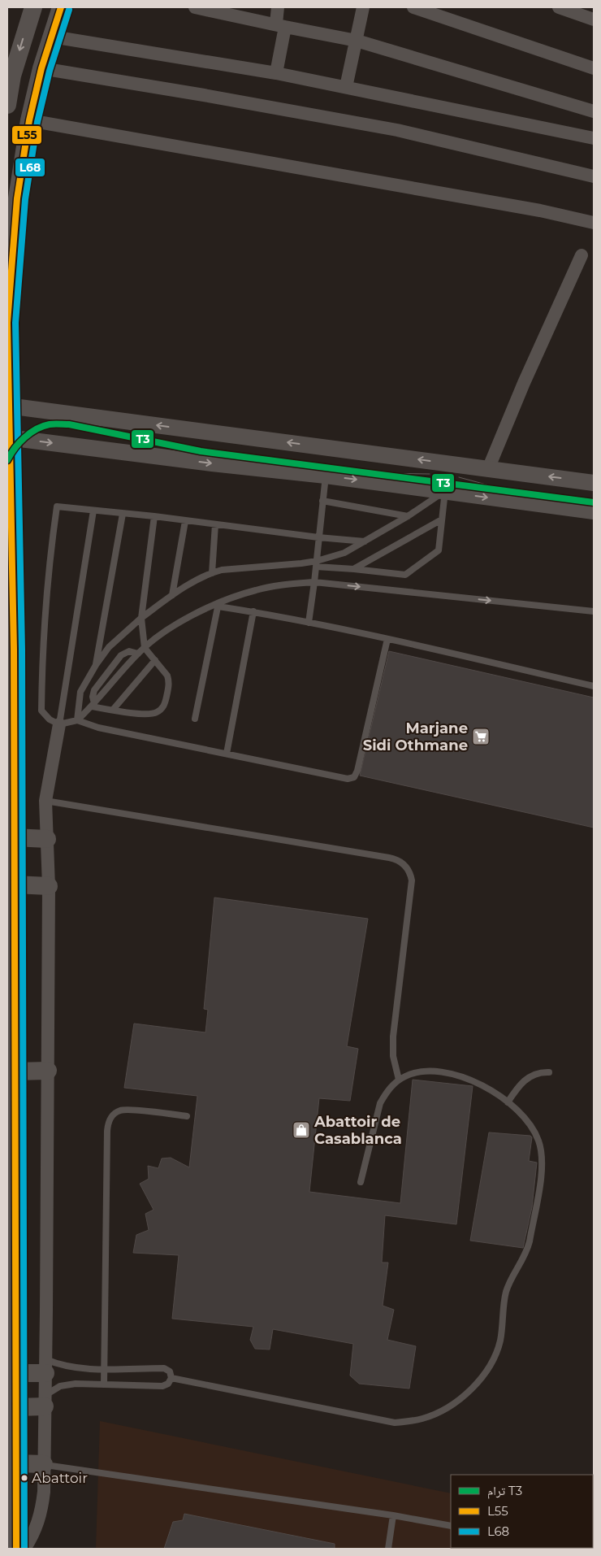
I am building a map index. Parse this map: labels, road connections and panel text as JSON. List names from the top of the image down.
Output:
{
  "places": {
    "supermarket": ["Marjane Sidi Othmane"],
    "shop": ["Abattoir de Casablanca"],
    "other": ["Abattoir"]
  },
  "lines": ["transit line L55", "transit line L68", "tram line T3"],
  "legend": ["ترام T3", "L55", "L68"]
}
